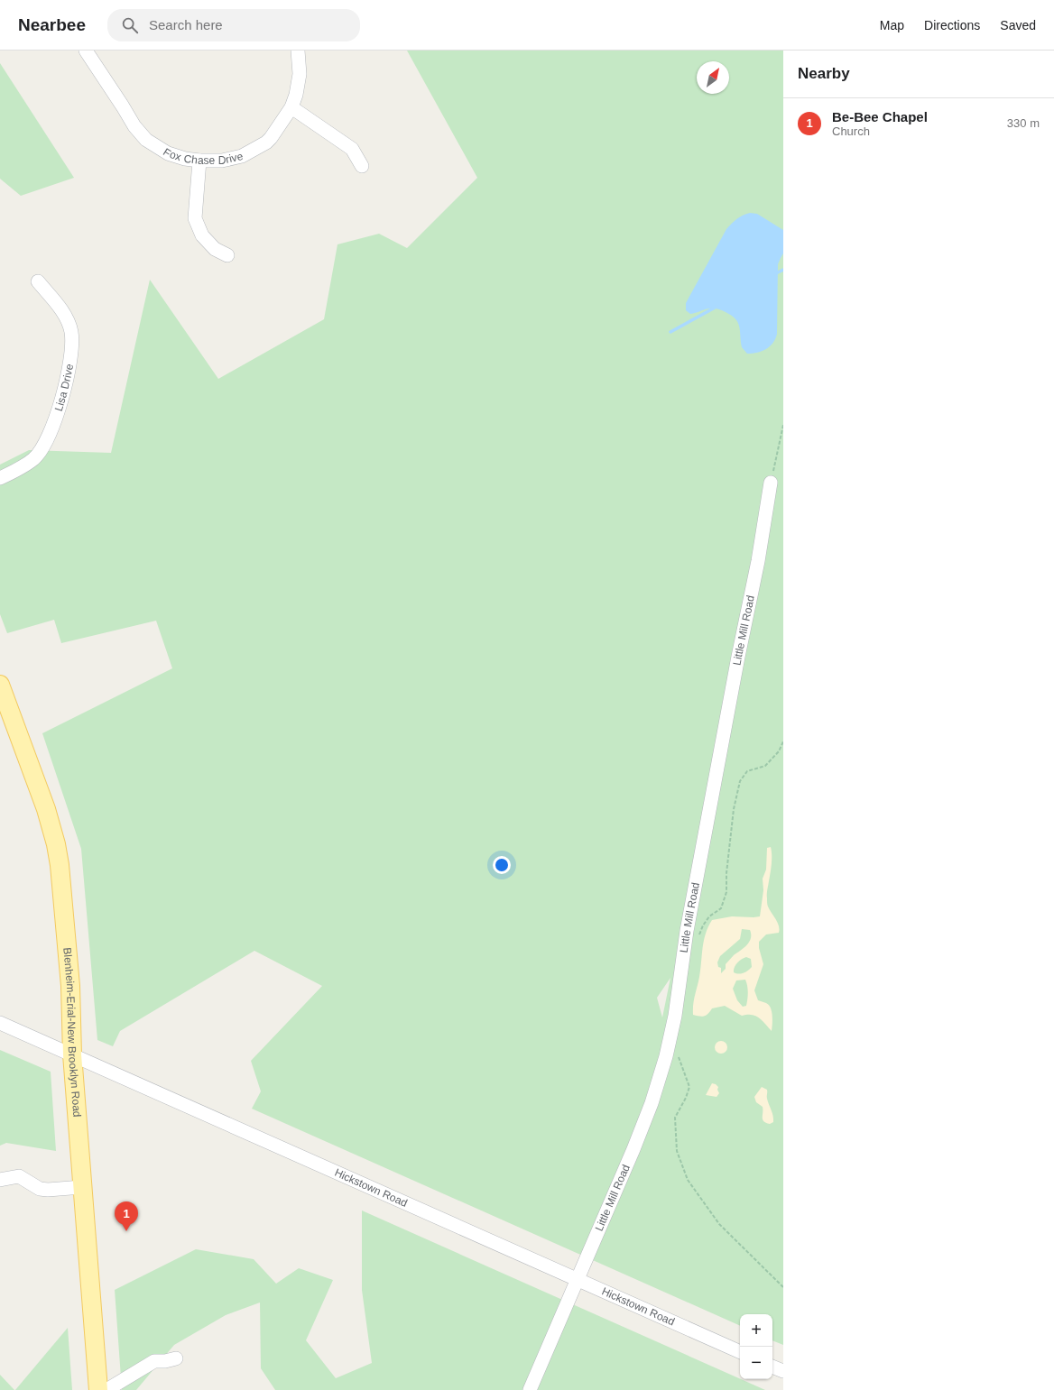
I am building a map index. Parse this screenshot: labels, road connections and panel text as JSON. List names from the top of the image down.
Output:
{
  "streets": {
    "main road": ["Blenheim-Erial-New Brooklyn Road"],
    "street": [
      "Fox Chase Drive",
      "Lisa Drive",
      "Little Mill Road",
      "Hickstown Road"
    ]
  },
  "crossings": [
    ["Little Mill Road", "Hickstown Road"],
    ["Blenheim-Erial-New Brooklyn Road", "Hickstown Road"]
  ],
  "north": "top right",
  "page": {
    "header": "Nearbee",
    "search": "Search here",
    "nav": ["Map", "Directions", "Saved"],
    "heading": "Nearby",
    "list": [
      {
        "mark": "1",
        "name": "Be-Bee Chapel",
        "note": "Church",
        "value": "330 m"
      }
    ],
    "pins": "1",
    "map_buttons": ["+", "−"]
  }
}
